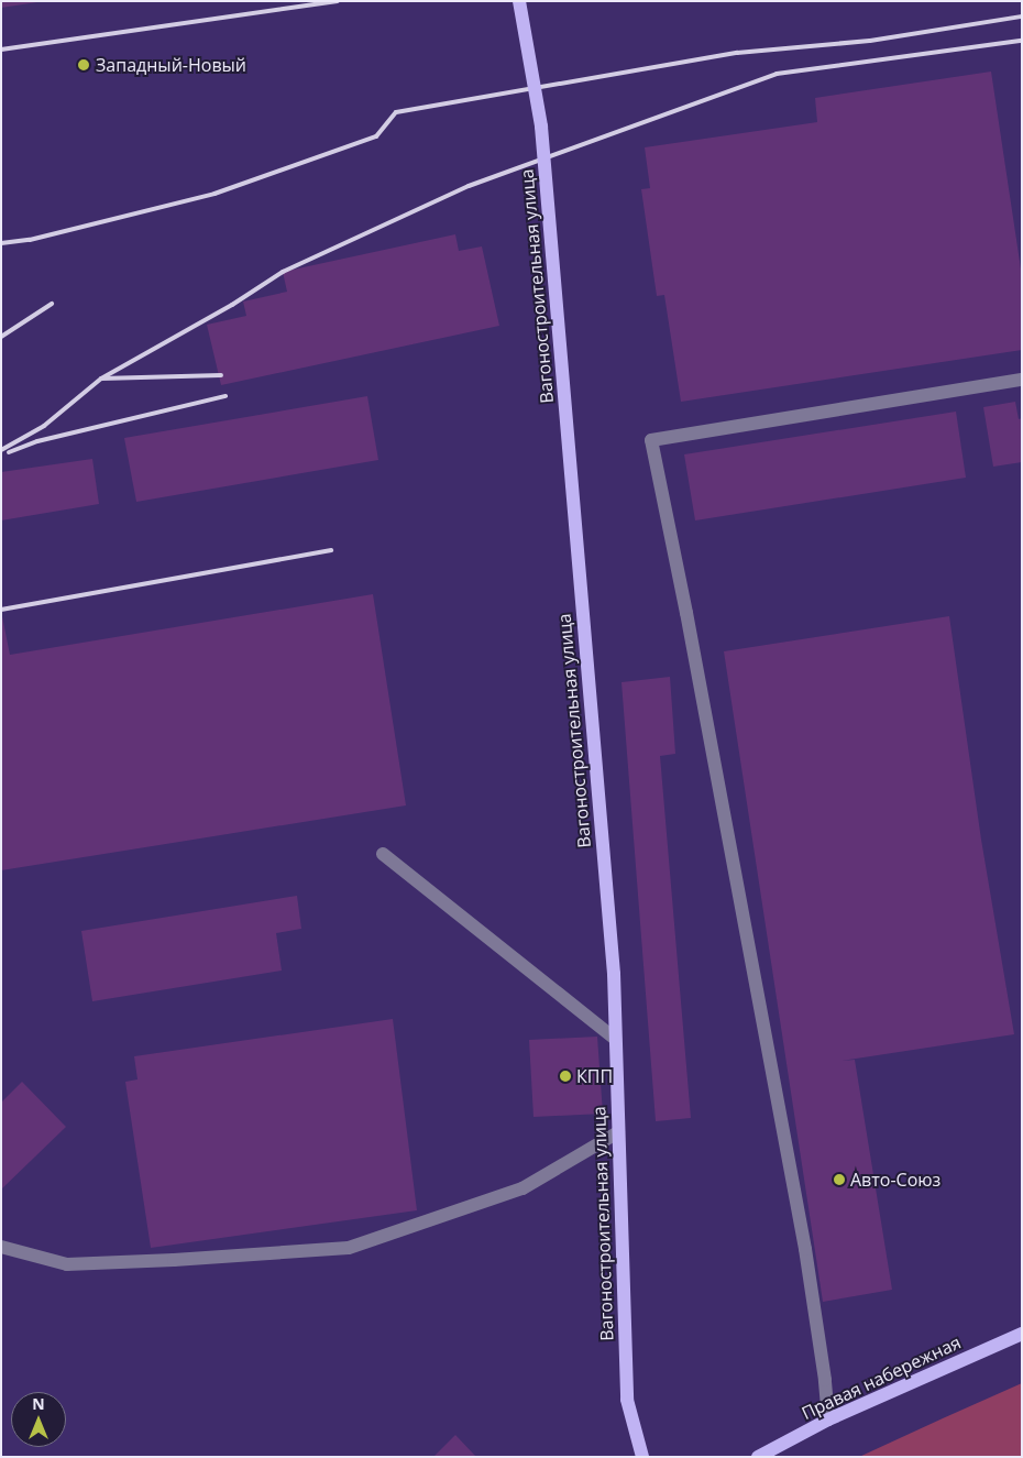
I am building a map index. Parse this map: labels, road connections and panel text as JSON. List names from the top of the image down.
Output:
{
  "streets": {
    "main road": ["Вагоностроительная улица", "Правая набережная"]
  },
  "places": ["Западный-Новый", "КПП", "Авто-Союз"],
  "north": "top"
}
